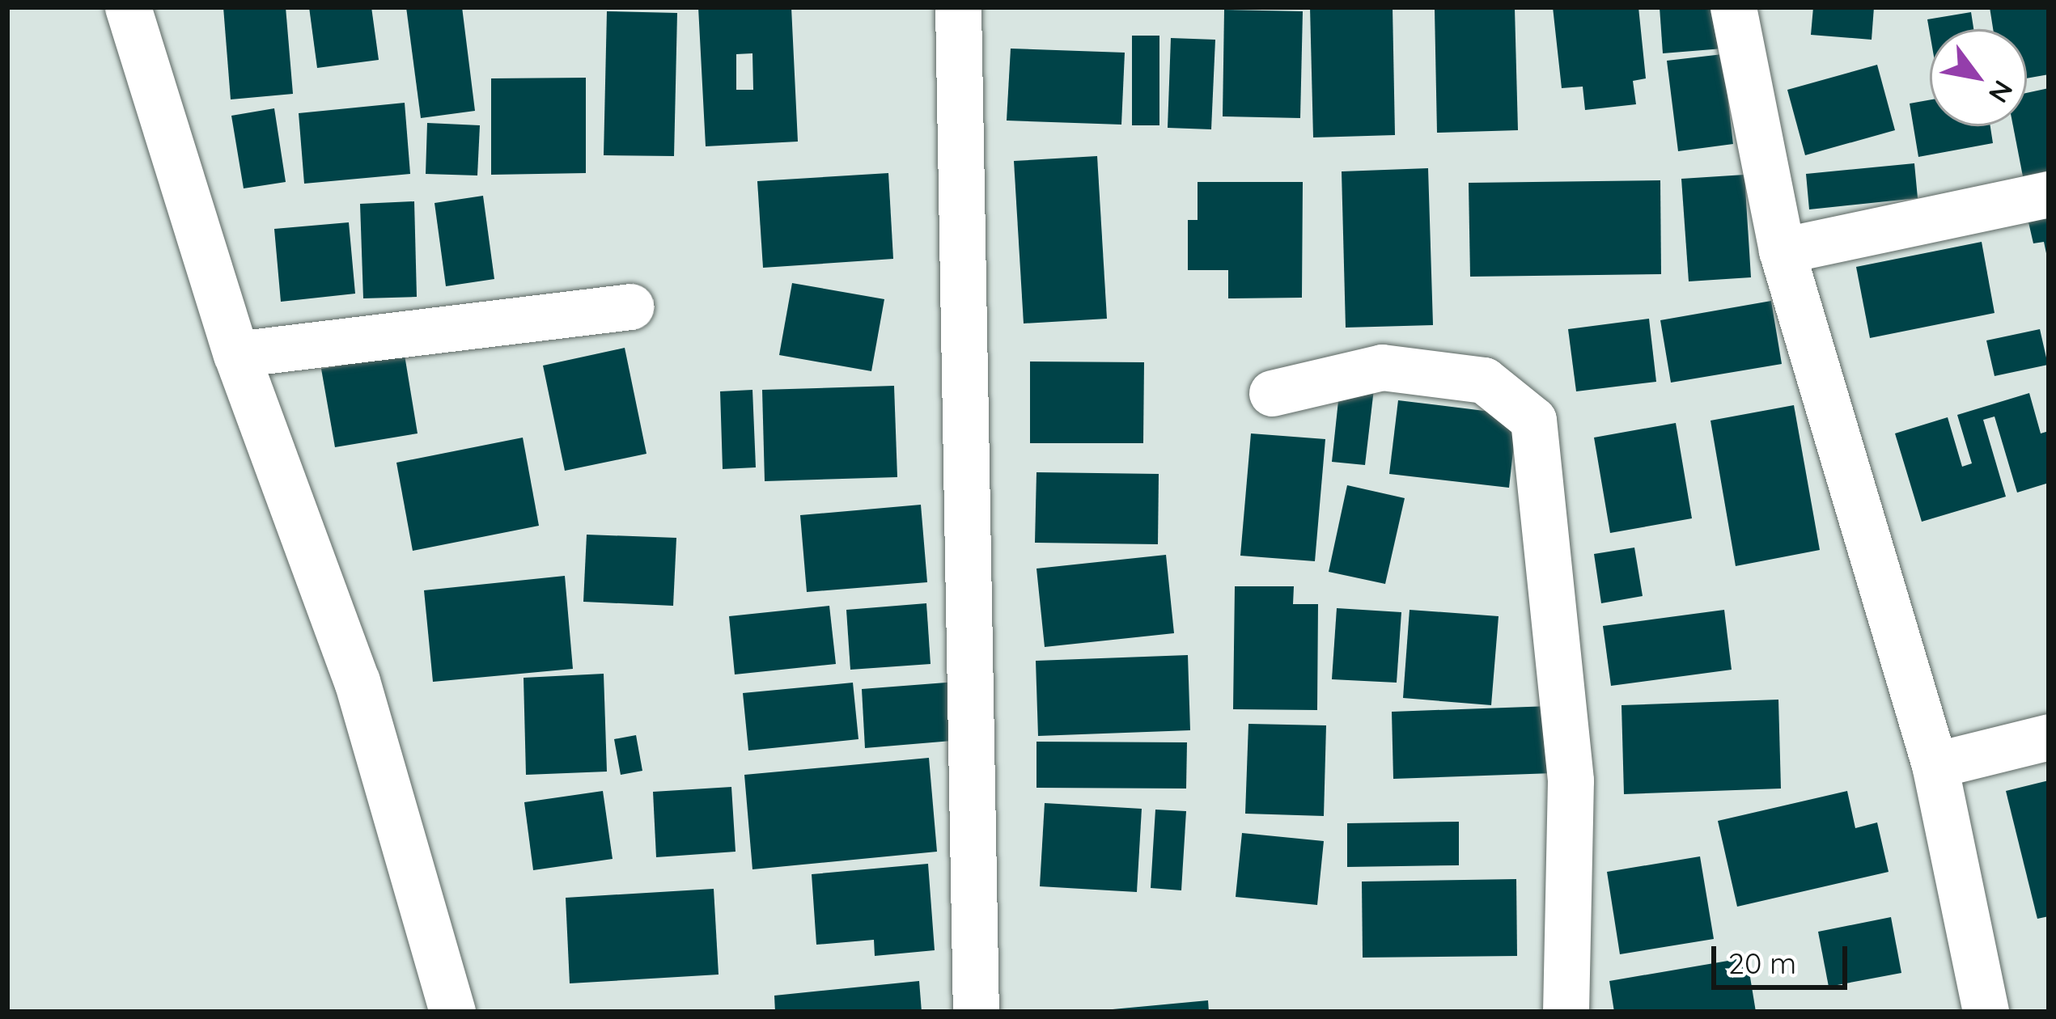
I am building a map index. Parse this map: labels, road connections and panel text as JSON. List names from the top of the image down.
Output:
{
  "scale_bar": "20 m",
  "north": "bottom right"
}
